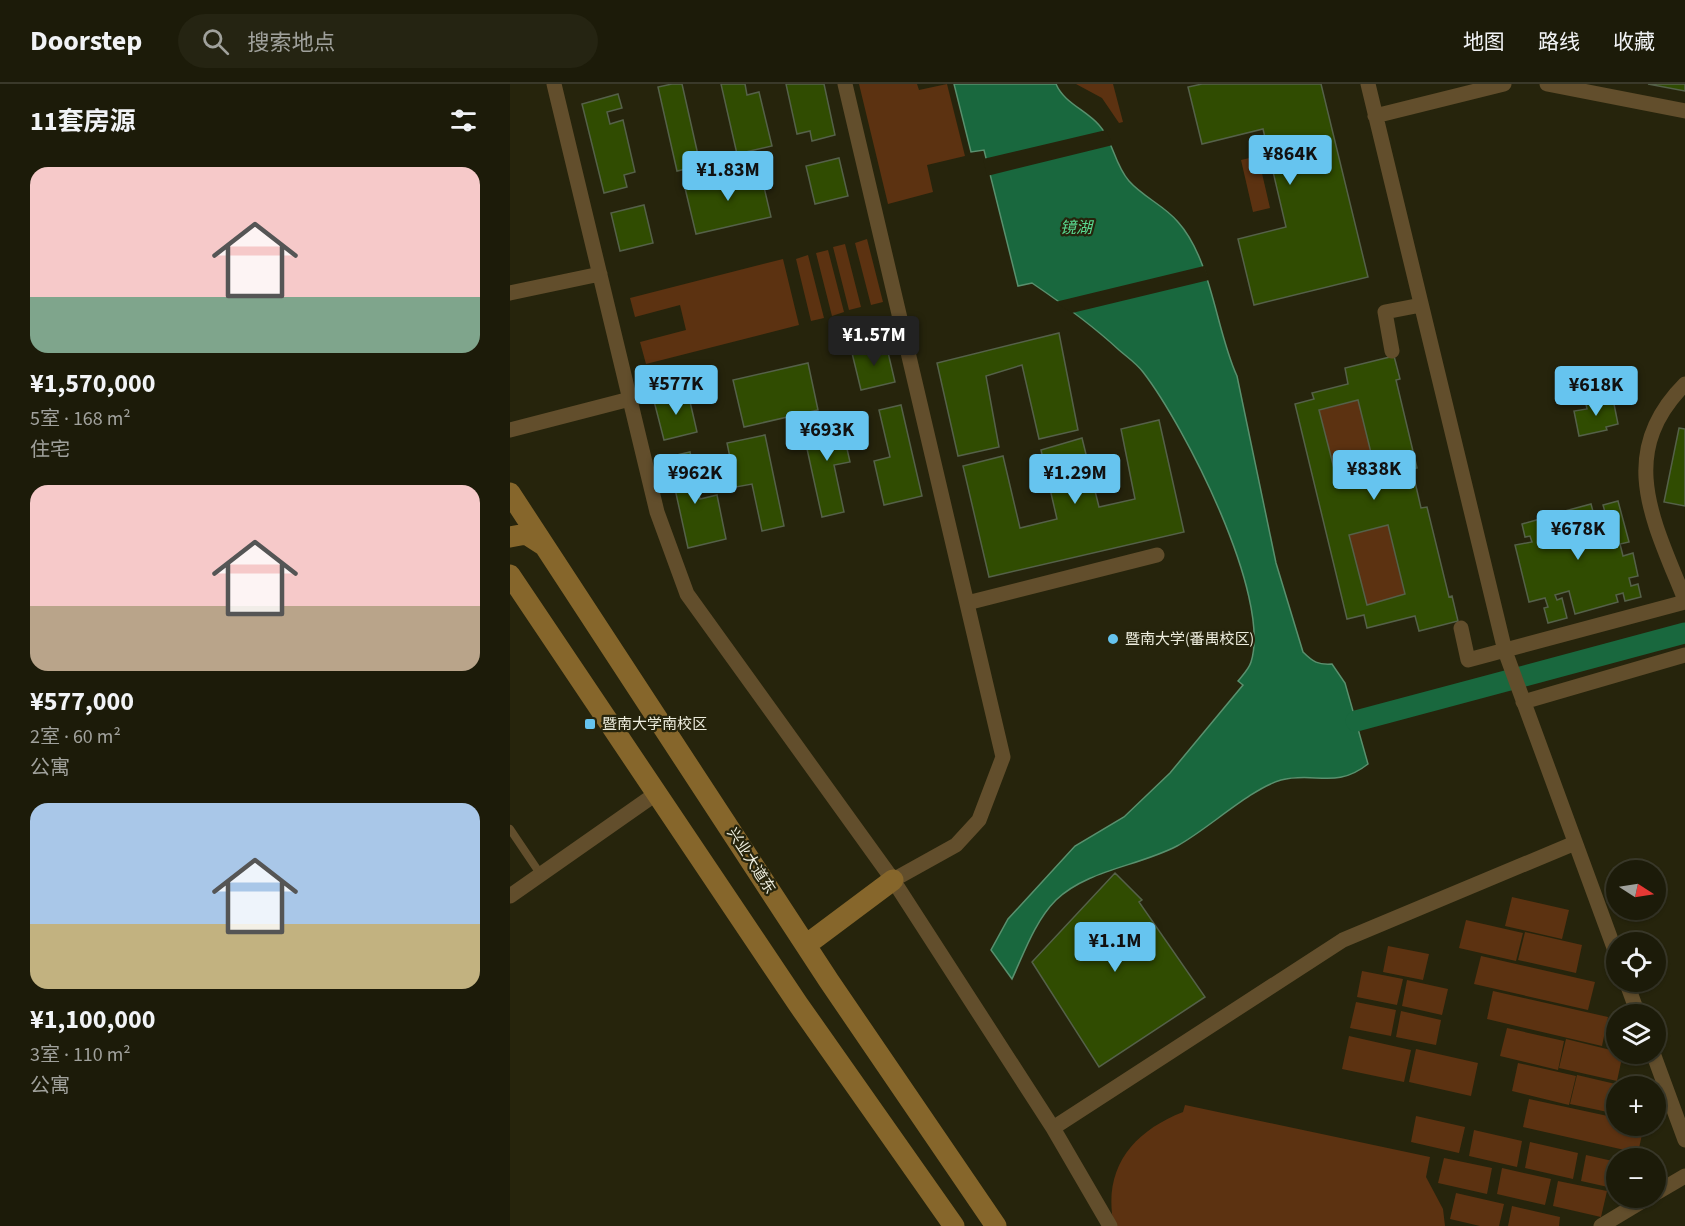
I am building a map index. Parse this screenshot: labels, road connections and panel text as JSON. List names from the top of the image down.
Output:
{
  "streets": {
    "main road": ["兴业大道东"]
  },
  "water": ["镜湖"],
  "places": {
    "other": ["暨南大学(番禺校区)"],
    "transit": ["暨南大学南校区"]
  },
  "north": "right",
  "page": {
    "header": "Doorstep",
    "search": "搜索地点",
    "nav": ["地图", "路线", "收藏"],
    "heading": "11套房源",
    "price": [
      "¥864K",
      "¥1.83M",
      "¥1.57M",
      "¥577K",
      "¥618K",
      "¥693K",
      "¥838K",
      "¥962K",
      "¥1.29M",
      "¥678K",
      "¥1.1M"
    ],
    "list": [
      {
        "name": "¥1,570,000",
        "note": "5室 · 168 m² · 住宅"
      },
      {
        "name": "¥577,000",
        "note": "2室 · 60 m² · 公寓"
      },
      {
        "name": "¥1,100,000",
        "note": "3室 · 110 m² · 公寓"
      }
    ],
    "map_buttons": ["+", "−"]
  }
}
